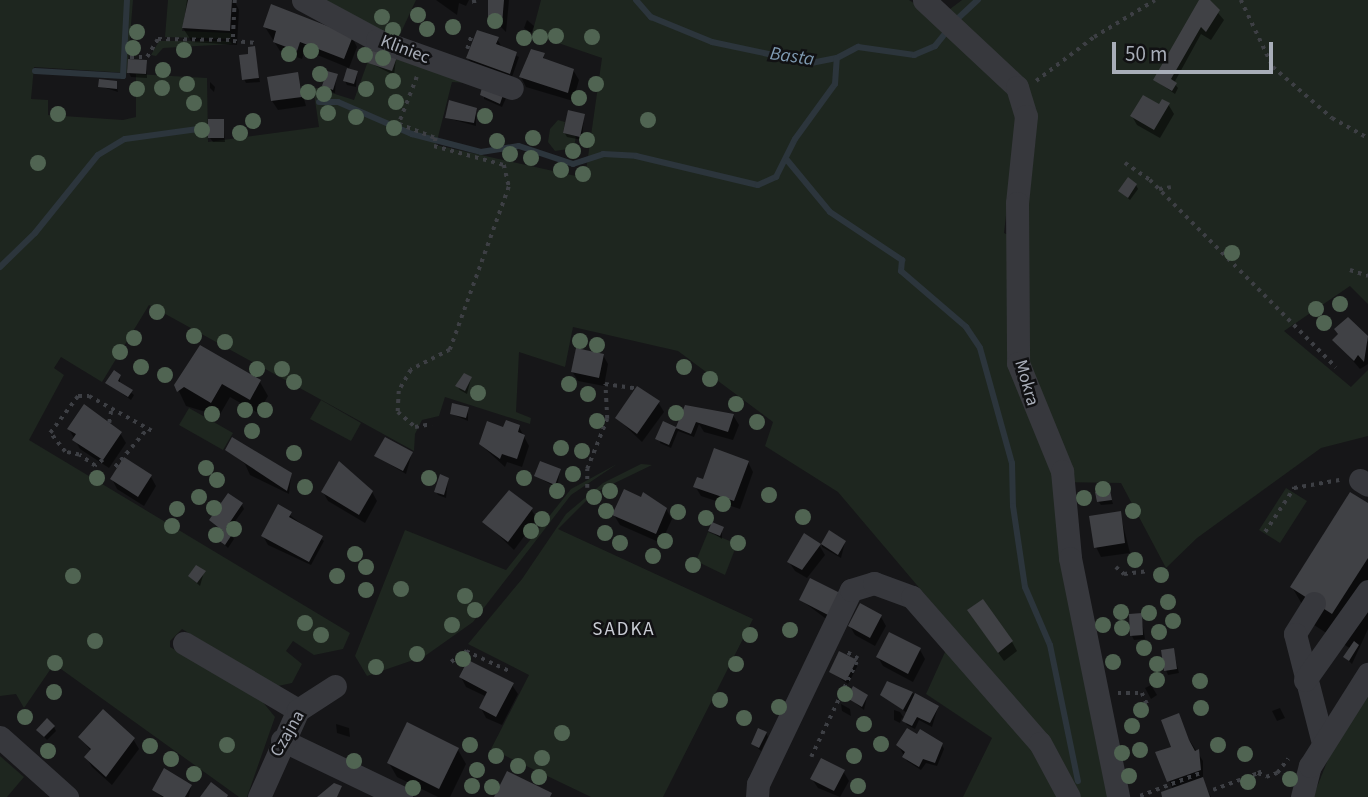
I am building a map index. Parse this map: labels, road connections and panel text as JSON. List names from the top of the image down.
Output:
{
  "streets": {
    "street": ["Kliniec", "Mokra", "Czajna"]
  },
  "districts": ["SADKA"],
  "water": ["Basta"],
  "scale_bar": "50 m"
}
